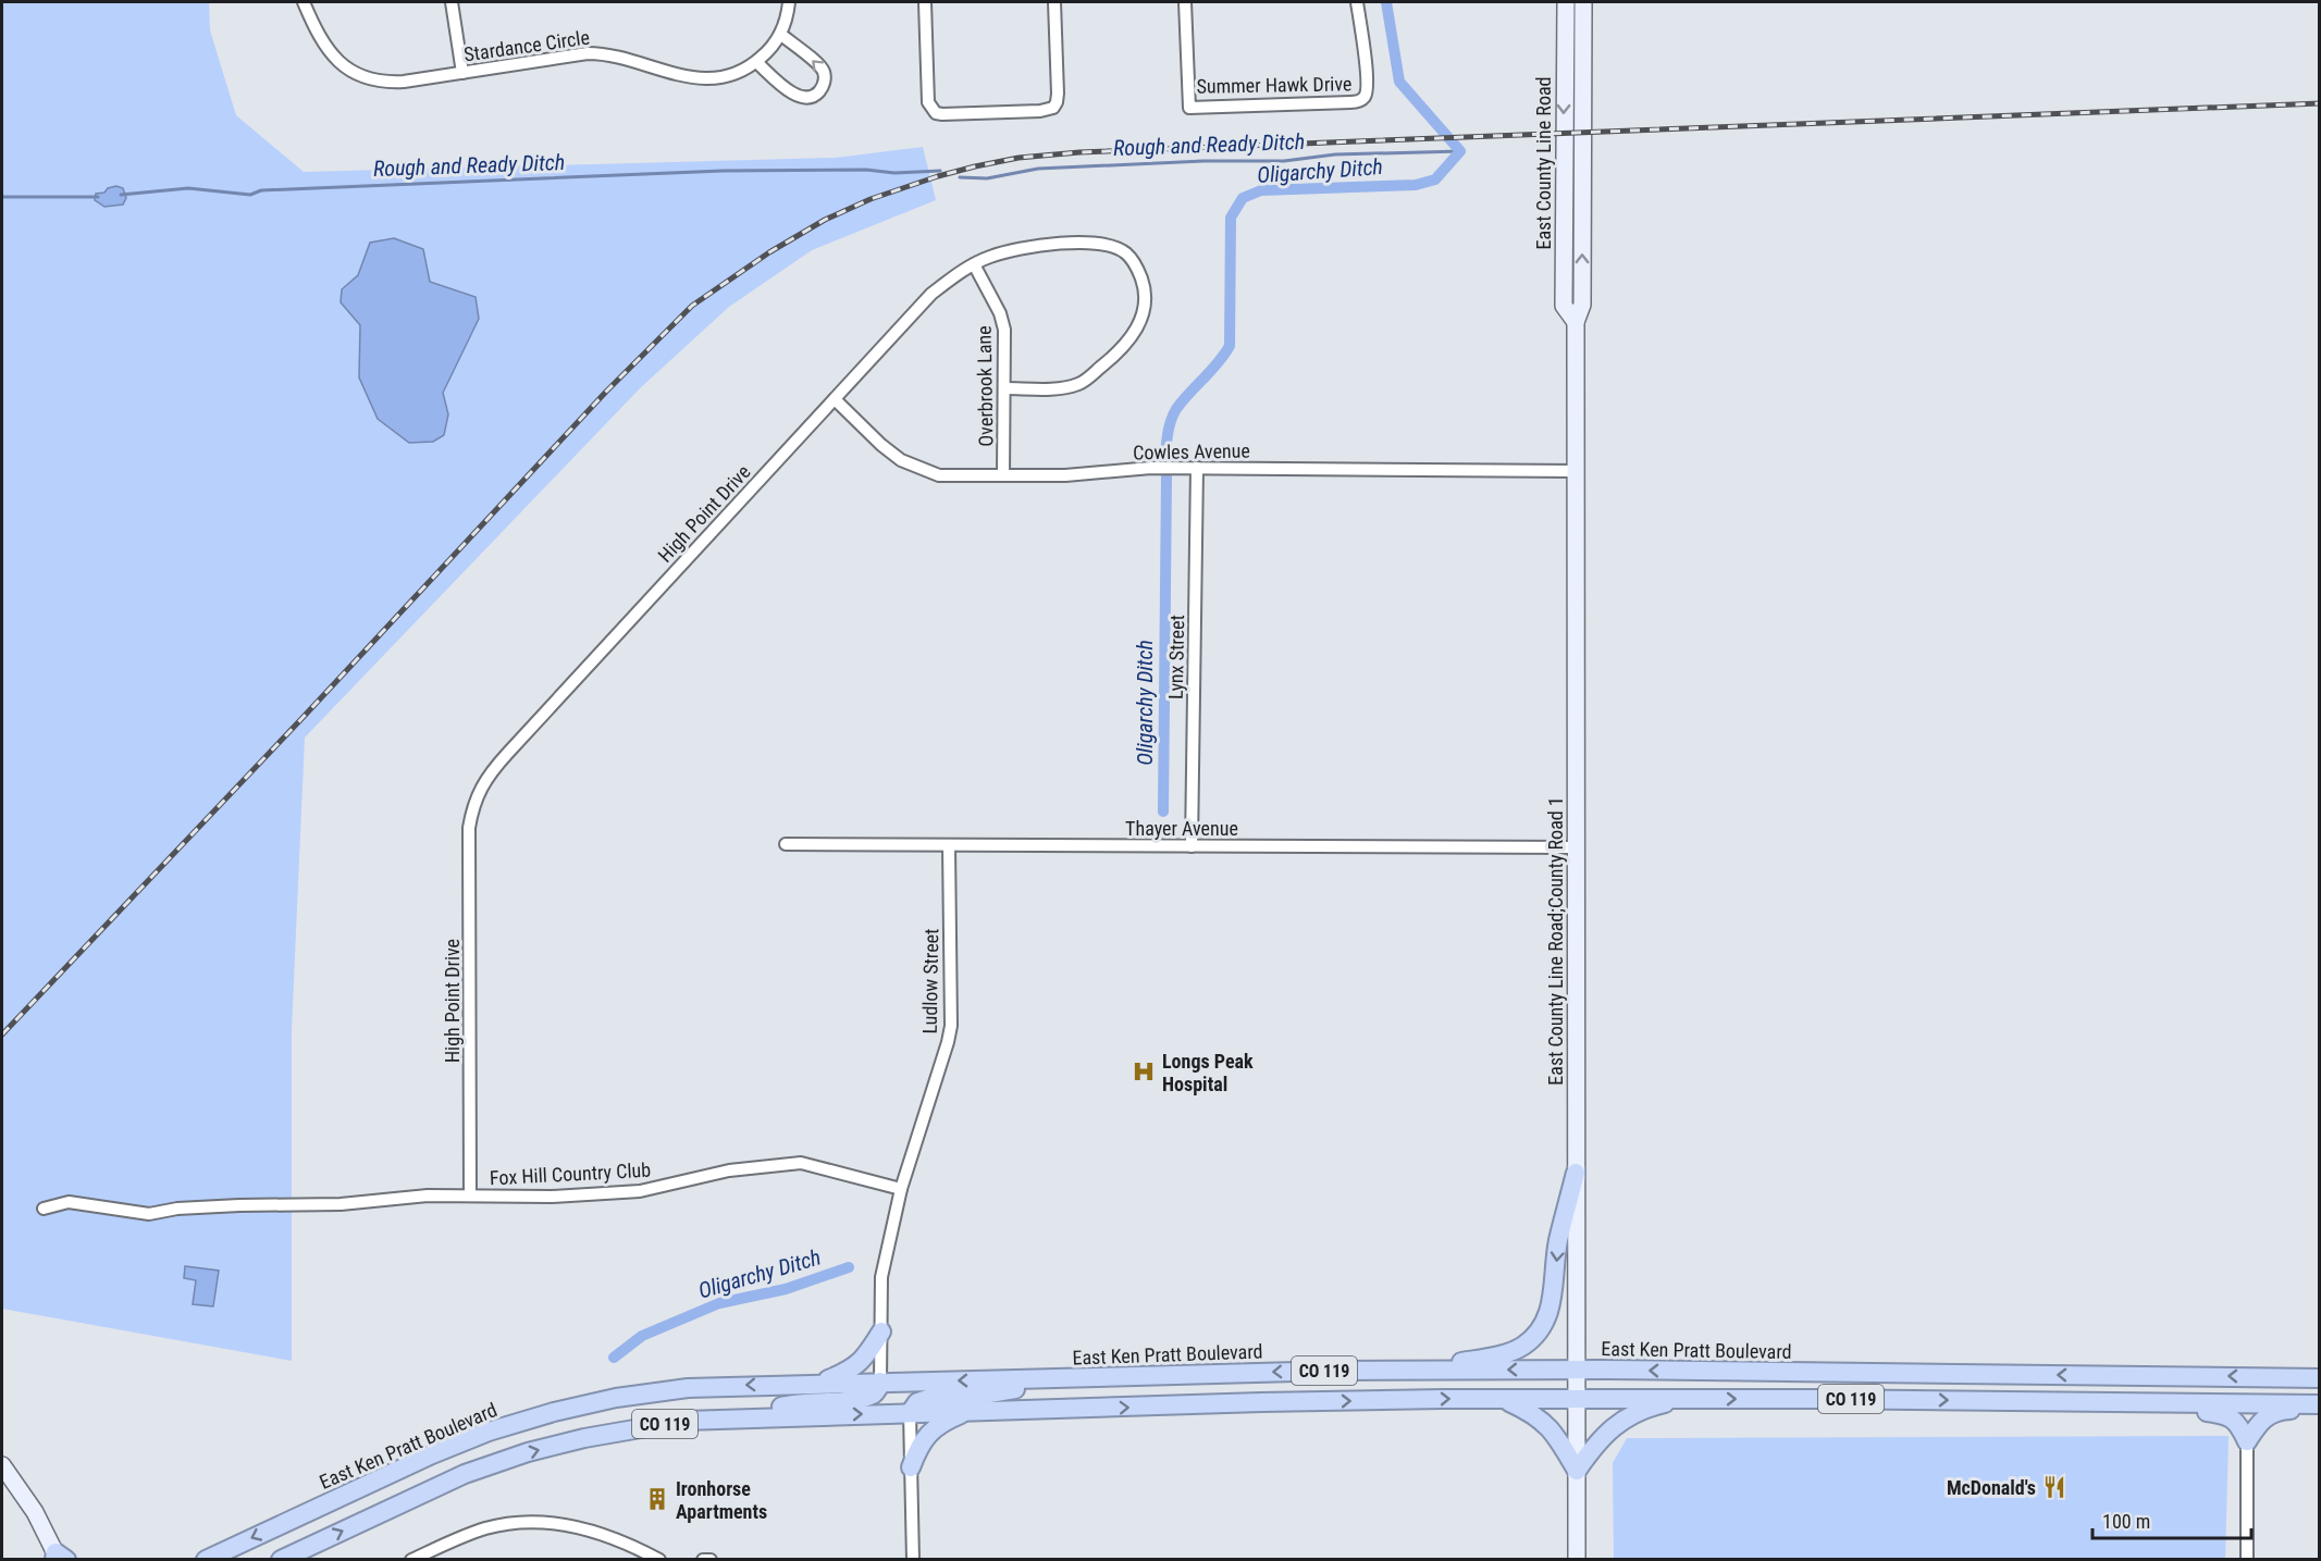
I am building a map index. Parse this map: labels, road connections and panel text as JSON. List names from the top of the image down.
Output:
{
  "streets": {
    "highway": ["East Ken Pratt Boulevard", "CO 119"],
    "main road": ["East County Line Road", "East County Line Road;County Road 1"],
    "street": [
      "Stardance Circle",
      "Summer Hawk Drive",
      "Overbrook Lane",
      "Cowles Avenue",
      "High Point Drive",
      "Lynx Street",
      "Thayer Avenue",
      "Ludlow Street",
      "Fox Hill Country Club"
    ]
  },
  "crossings": [
    ["East County Line Road", "East County Line Road;County Road 1"],
    ["Overbrook Lane", "Cowles Avenue"],
    ["Overbrook Lane", "High Point Drive"],
    ["Cowles Avenue", "High Point Drive"],
    ["Cowles Avenue", "Lynx Street"],
    ["Cowles Avenue", "East County Line Road;County Road 1"],
    ["High Point Drive", "Fox Hill Country Club"],
    ["Lynx Street", "Thayer Avenue"],
    ["Thayer Avenue", "East County Line Road;County Road 1"],
    ["Thayer Avenue", "Ludlow Street"],
    ["East County Line Road;County Road 1", "East Ken Pratt Boulevard"],
    ["East County Line Road;County Road 1", "CO 119"],
    ["Ludlow Street", "Fox Hill Country Club"]
  ],
  "water": ["Rough and Ready Ditch", "Oligarchy Ditch"],
  "places": {
    "hospital": ["Longs Peak Hospital"],
    "restaurant": ["McDonald's"],
    "building": ["Ironhorse Apartments"]
  },
  "scale_bar": "100 m"
}
